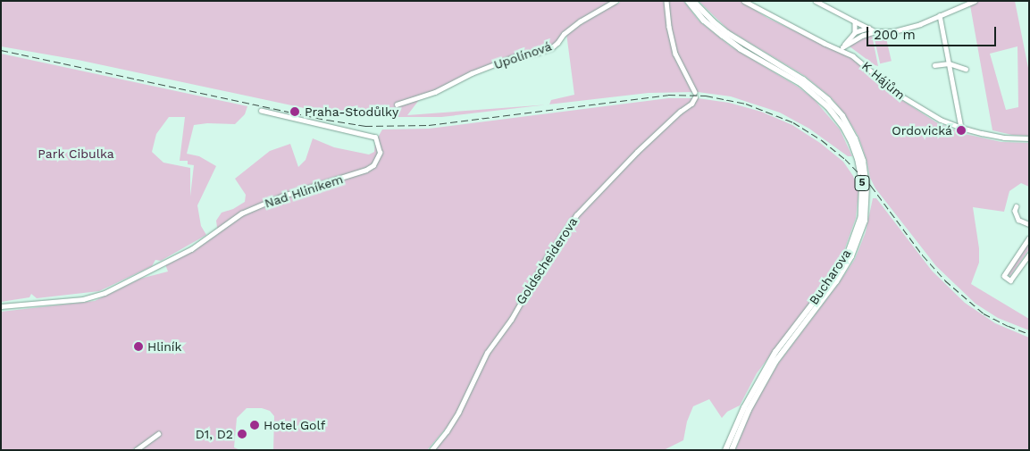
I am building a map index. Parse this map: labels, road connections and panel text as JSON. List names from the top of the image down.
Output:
{
  "streets": {
    "main road": ["5", "Bucharova"],
    "street": [
      "Upolínová",
      "K Hájům",
      "Nad Hliníkem",
      "Goldscheiderova"
    ]
  },
  "parks": ["Park Cibulka"],
  "places": [
    "Praha-Stodůlky",
    "Ordovická",
    "Hliník",
    "Hotel Golf",
    "D1, D2"
  ],
  "scale_bar": "200 m"
}
